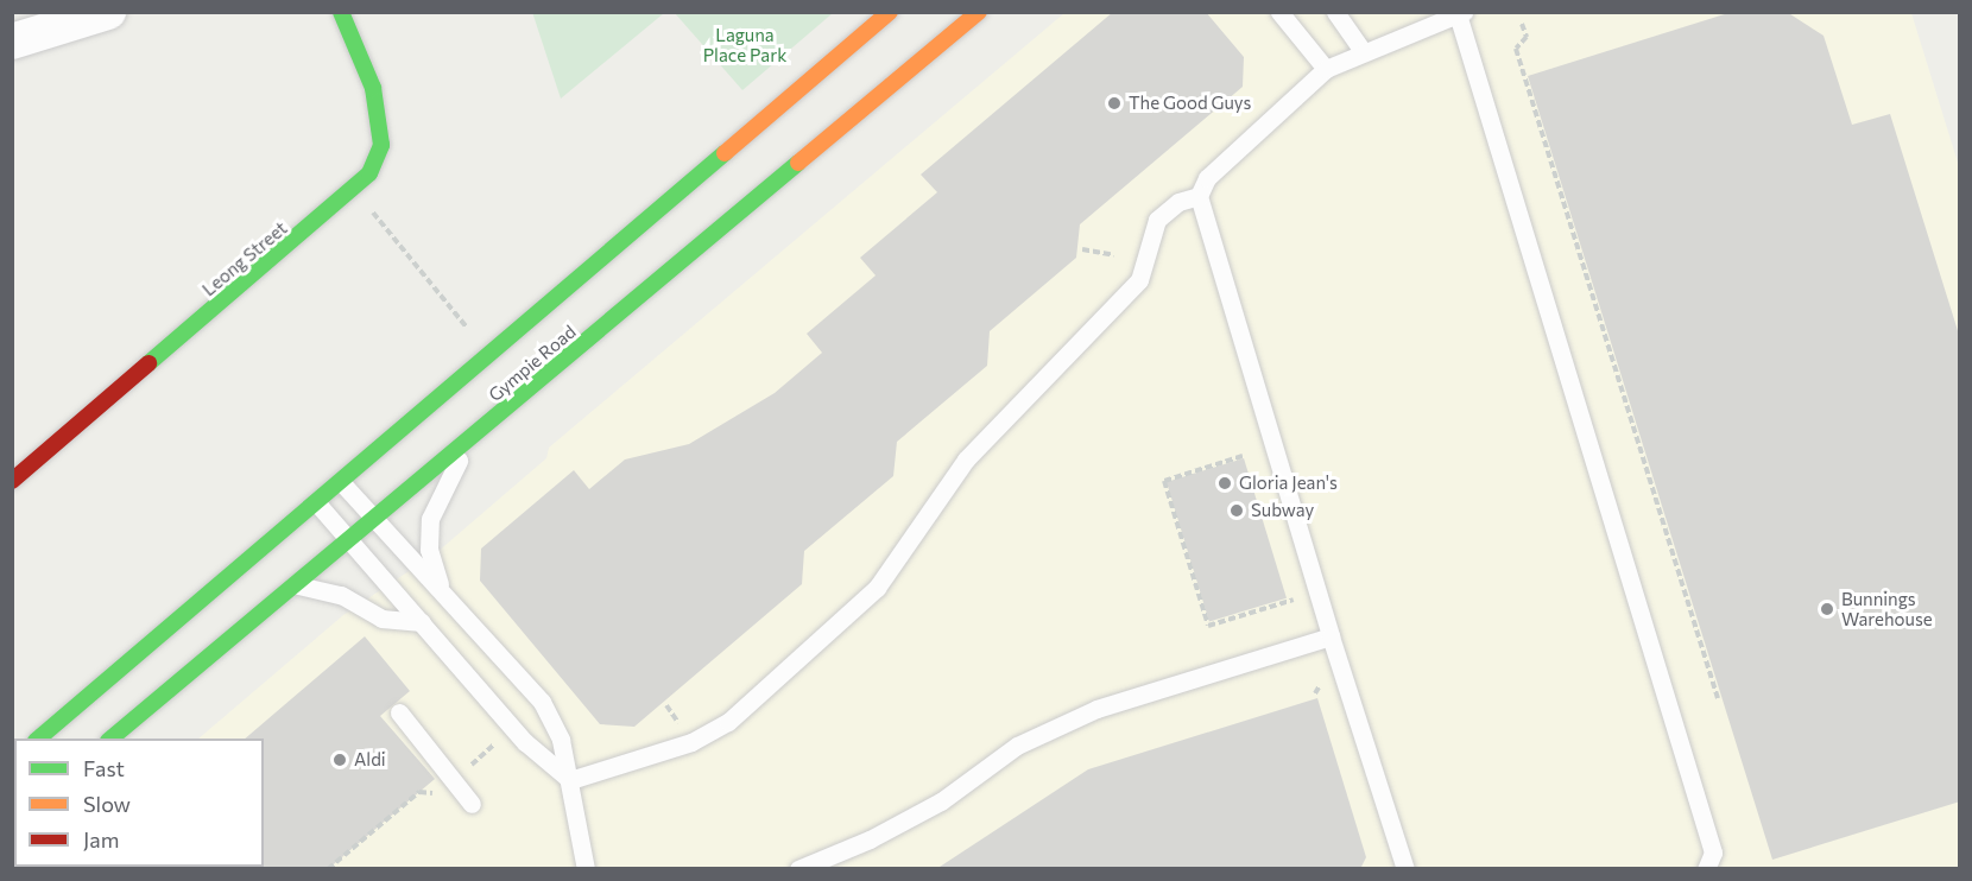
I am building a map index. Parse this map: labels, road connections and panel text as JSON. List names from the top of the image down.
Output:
{
  "streets": {
    "main road": ["Leong Street", "Gympie Road"]
  },
  "parks": ["Laguna Place Park"],
  "places": [
    "The Good Guys",
    "Gloria Jean's",
    "Subway",
    "Bunnings Warehouse",
    "Aldi"
  ],
  "legend": ["Fast", "Slow", "Jam"]
}
